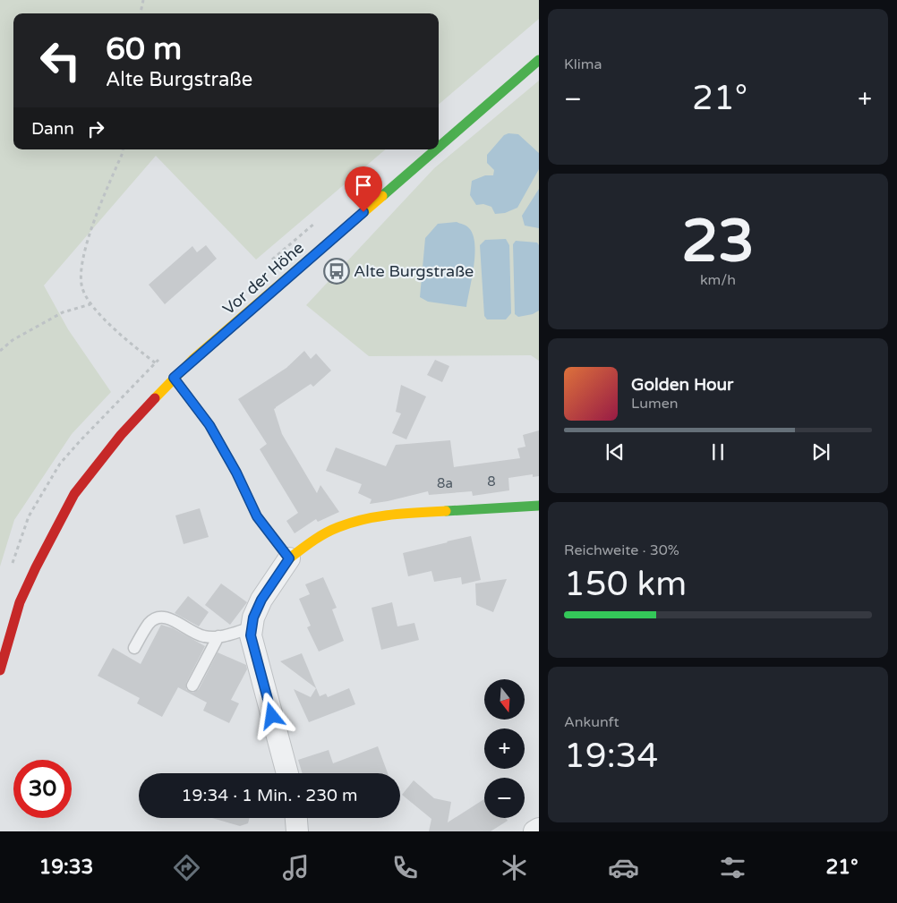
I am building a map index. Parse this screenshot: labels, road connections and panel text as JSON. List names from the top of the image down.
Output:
{
  "streets": {
    "main road": ["Vor der Höhe"]
  },
  "places": {
    "bus stop": ["Alte Burgstraße"]
  },
  "house_numbers": ["8", "8a"],
  "north": "bottom",
  "page": {
    "tile": [
      "Klima",
      ["23", "km/h"],
      ["Reichweite · 30%", "150 km"],
      ["Ankunft", "19:34"]
    ],
    "turn": ["60 m", "Alte Burgstraße"],
    "heat": ["−", "21°", "+"],
    "then": "Dann",
    "song": ["Golden Hour", "Lumen"],
    "map_buttons": ["+", "−"],
    "limit": "30",
    "trip": "19:34 · 1 Min. · 230 m",
    "tabs": ["19:33", "21°"]
  }
}
